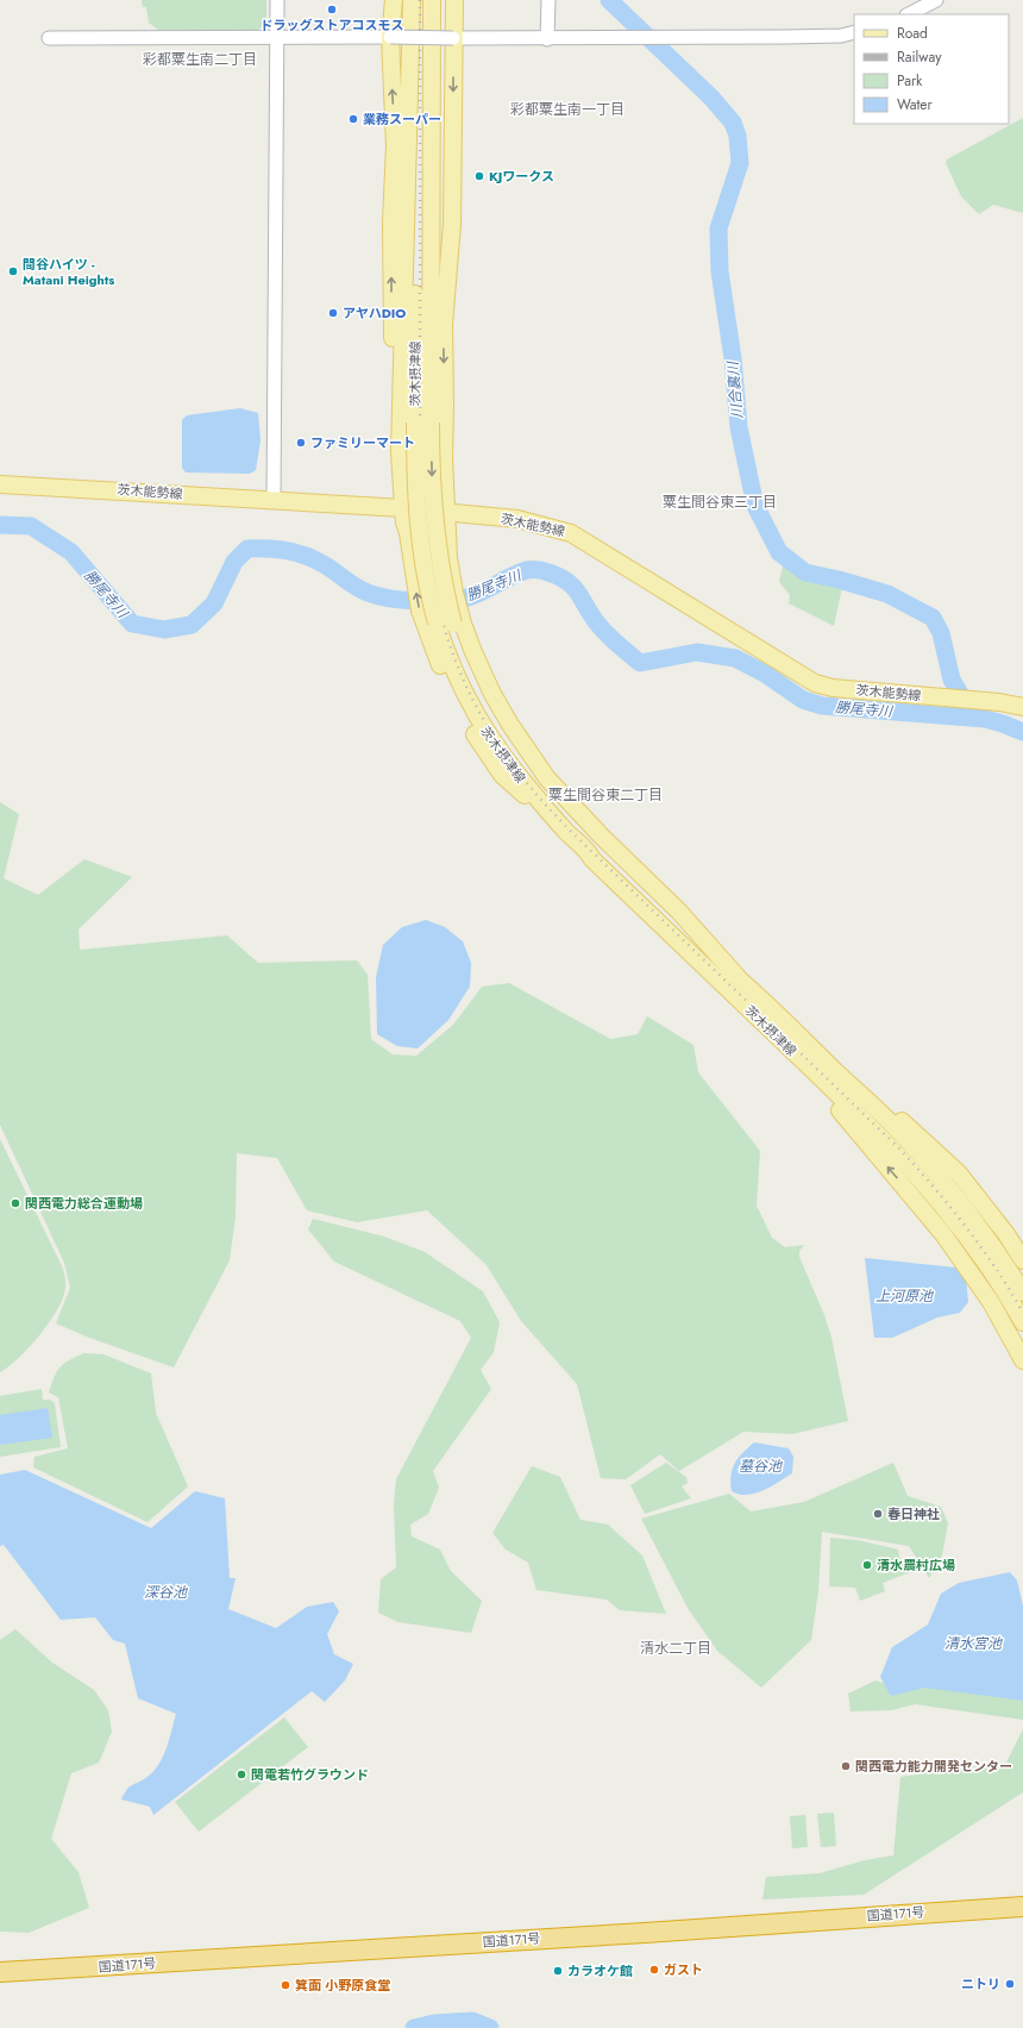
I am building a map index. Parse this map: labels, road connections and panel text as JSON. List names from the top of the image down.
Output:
{
  "streets": {
    "highway": ["国道171号"],
    "main road": ["茨木摂津線", "茨木能勢線"]
  },
  "districts": [
    "彩都粟生南二丁目",
    "彩都粟生南一丁目",
    "粟生間谷東三丁目",
    "粟生間谷東二丁目",
    "清水二丁目"
  ],
  "water": [
    "川合裏川",
    "勝尾寺川",
    "上河原池",
    "墓谷池",
    "深谷池",
    "清水宮池"
  ],
  "places": [
    "ドラッグストアコスモス",
    "業務スーパー",
    "KJワークス",
    "間谷ハイツ - Matani Heights",
    "アヤハDIO",
    "ファミリーマート",
    "関西電力総合運動場",
    "春日神社",
    "清水農村広場",
    "関西電力能力開発センター",
    "関電若竹グラウンド",
    "ガスト",
    "カラオケ館",
    "ニトリ",
    "箕面 小野原食堂"
  ],
  "legend": [
    "Road",
    "Railway",
    "Park",
    "Water"
  ]
}
